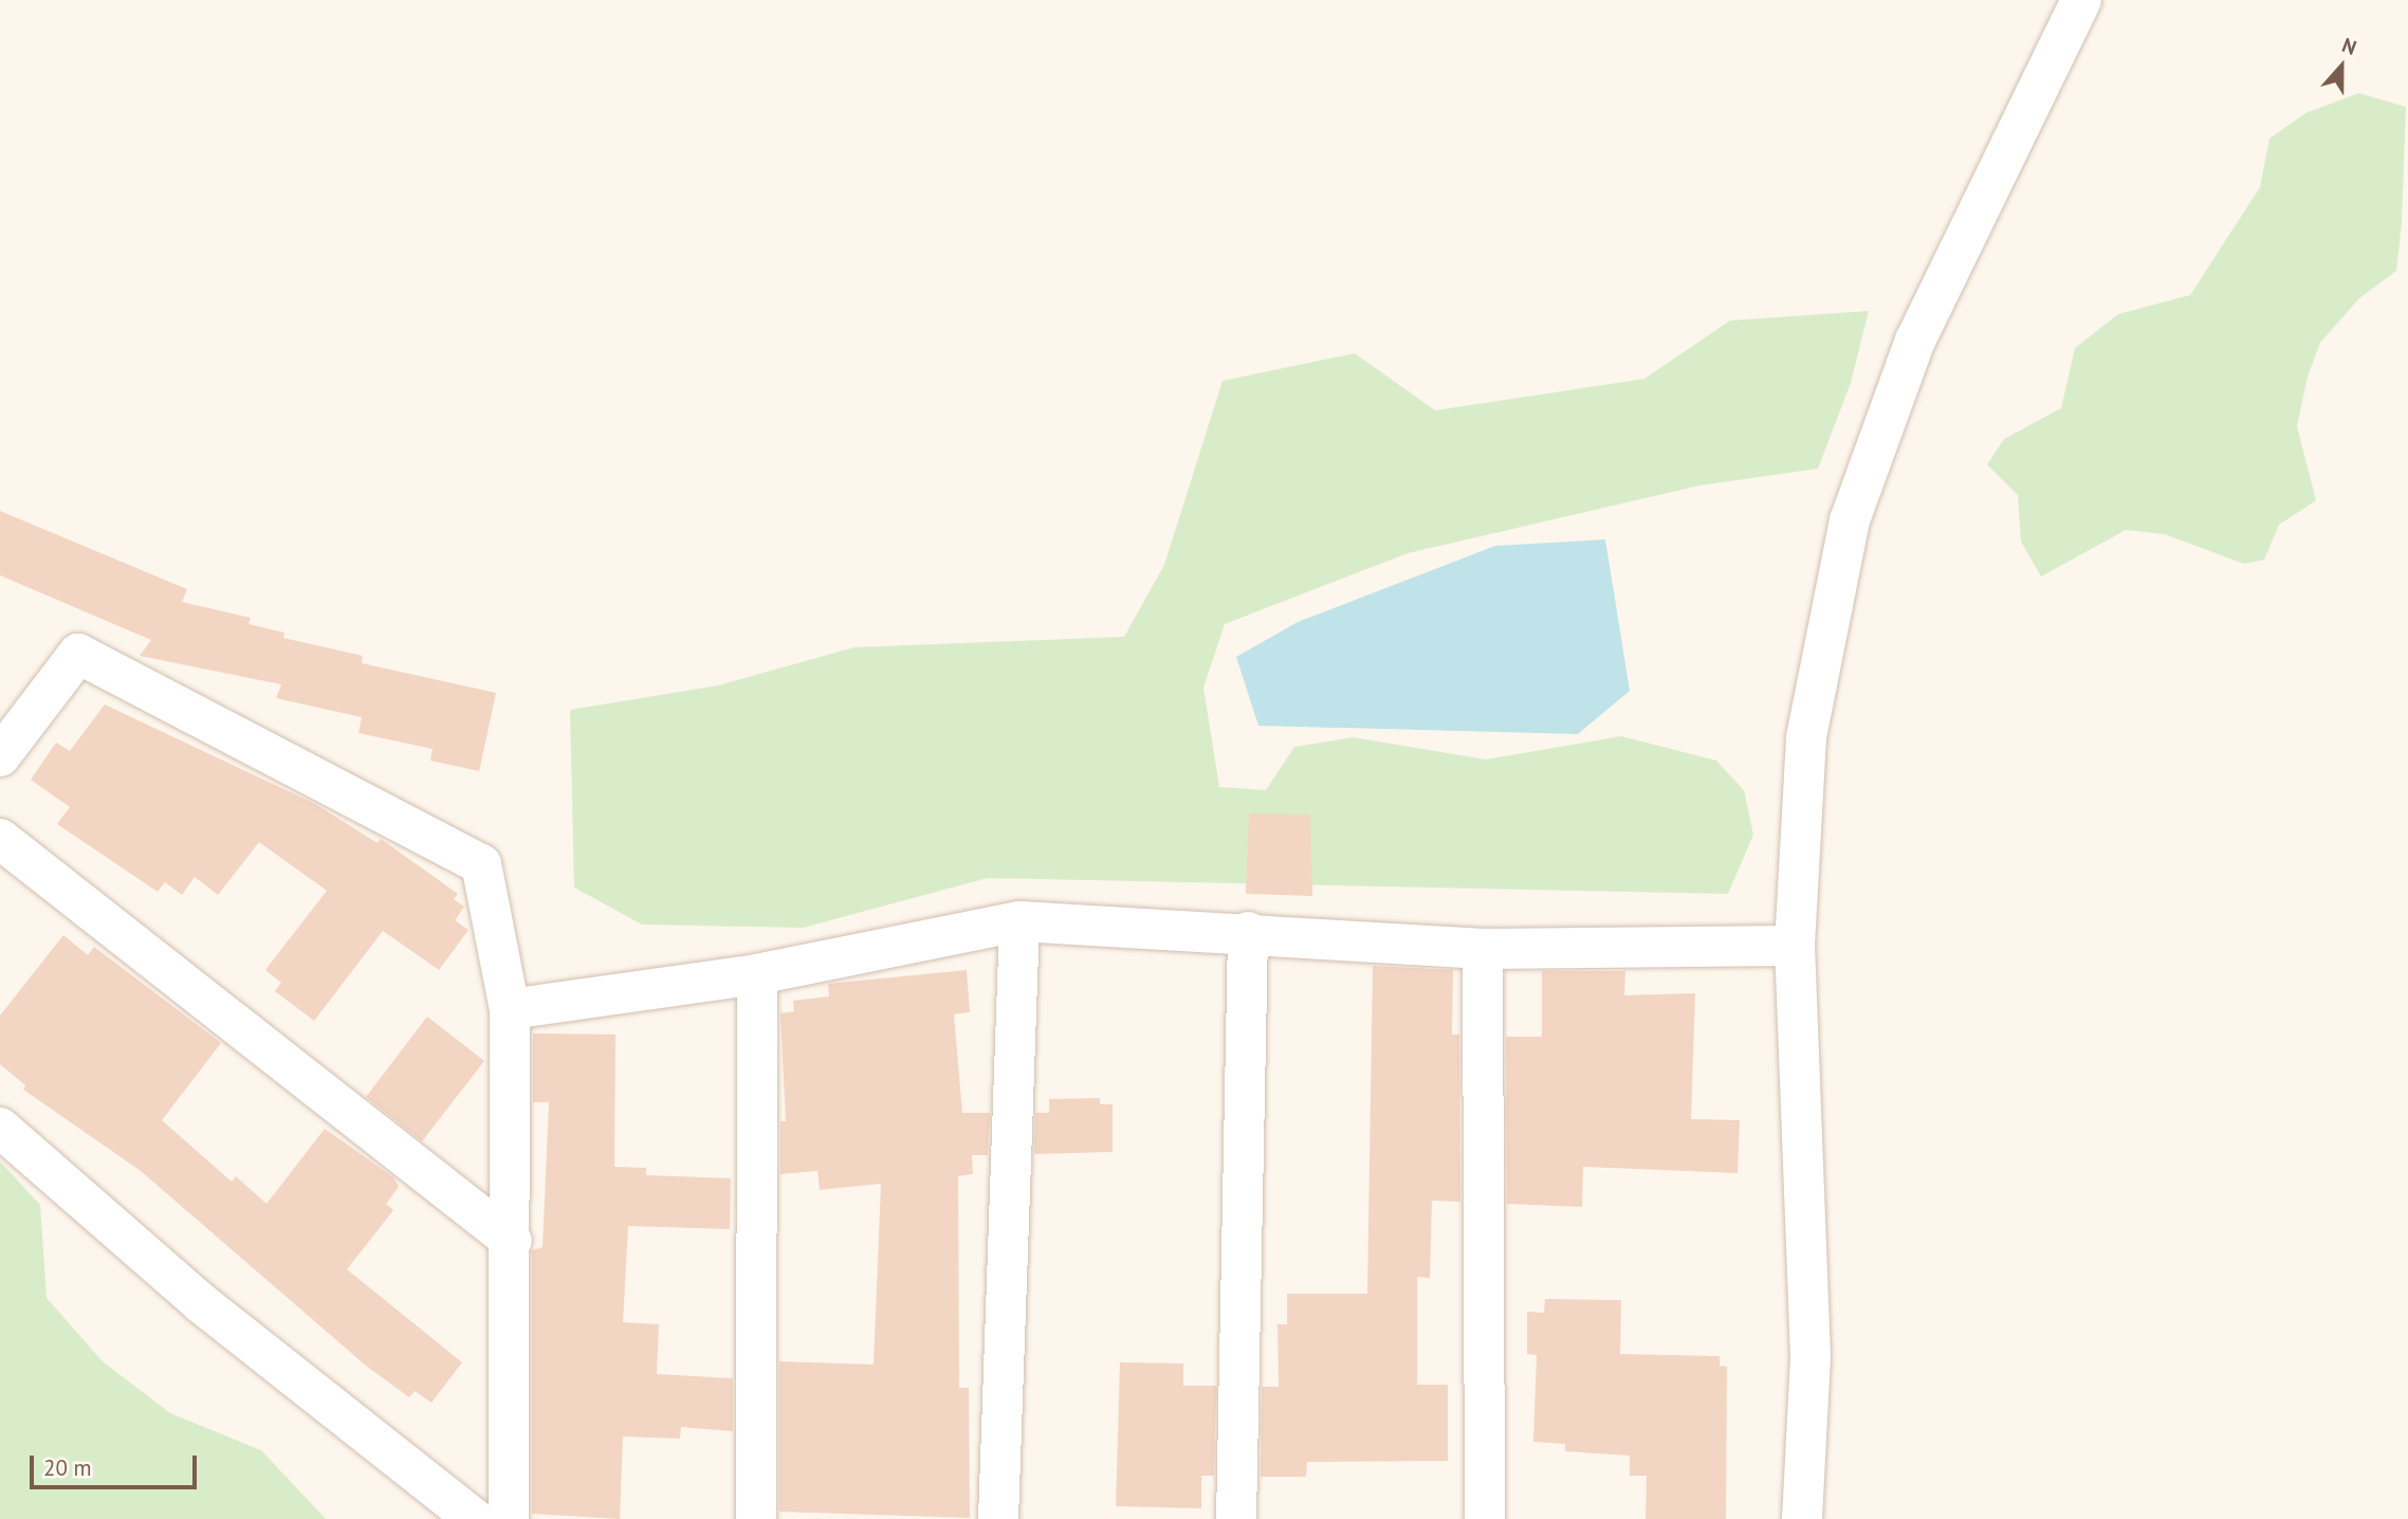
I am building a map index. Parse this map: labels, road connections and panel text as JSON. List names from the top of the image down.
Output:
{
  "scale_bar": "20 m",
  "north": "top"
}
